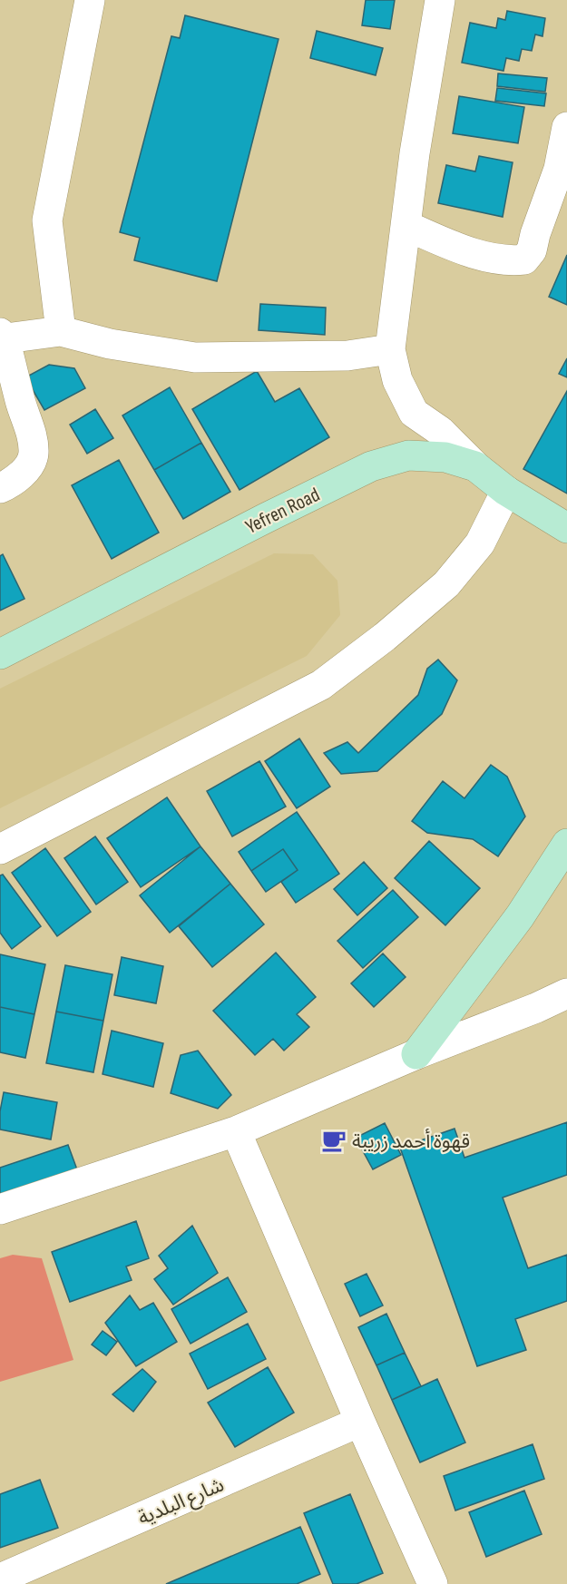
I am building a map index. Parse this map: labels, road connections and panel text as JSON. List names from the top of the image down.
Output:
{
  "streets": {
    "main road": ["Yefren Road"],
    "street": ["شارع البلدية"]
  },
  "places": {
    "cafe": ["قهوة أحمد زريبة"]
  }
}
